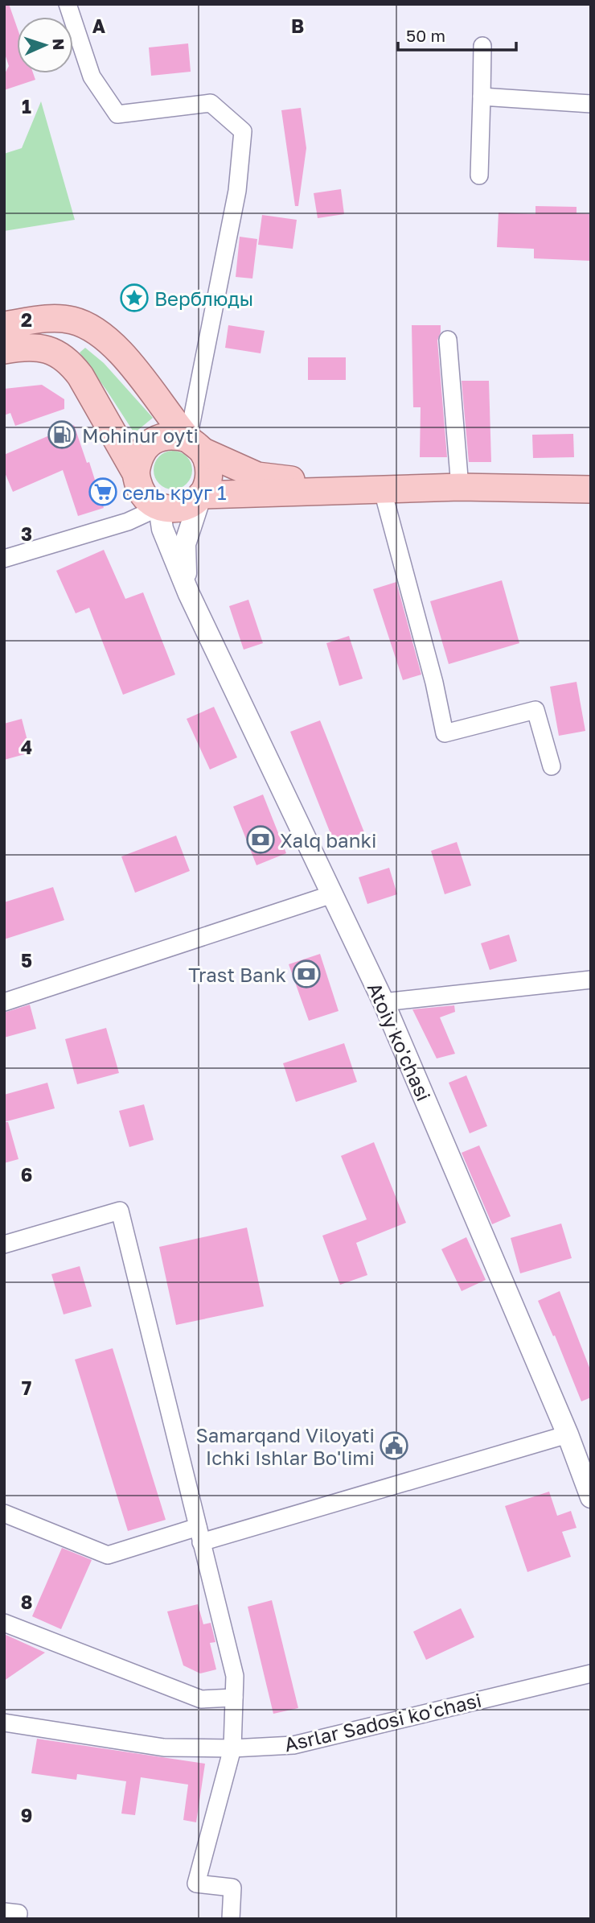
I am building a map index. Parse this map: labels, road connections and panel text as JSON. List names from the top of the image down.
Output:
{
  "streets": {
    "street": ["Atoiy ko'chasi", "Asrlar Sadosi ko'chasi"]
  },
  "places": {
    "place": ["Верблюды"],
    "fuel station": ["Mohinur oyti"],
    "supermarket": ["сель круг 1"],
    "bank": ["Xalq banki", "Trast Bank"],
    "public building": ["Samarqand Viloyati Ichki Ishlar Bo'limi"]
  },
  "scale_bar": "50 m",
  "north": "right",
  "grid": {
    "columns": ["A", "B"],
    "rows": [
      "1",
      "2",
      "3",
      "4",
      "5",
      "6",
      "7",
      "8",
      "9"
    ]
  }
}
